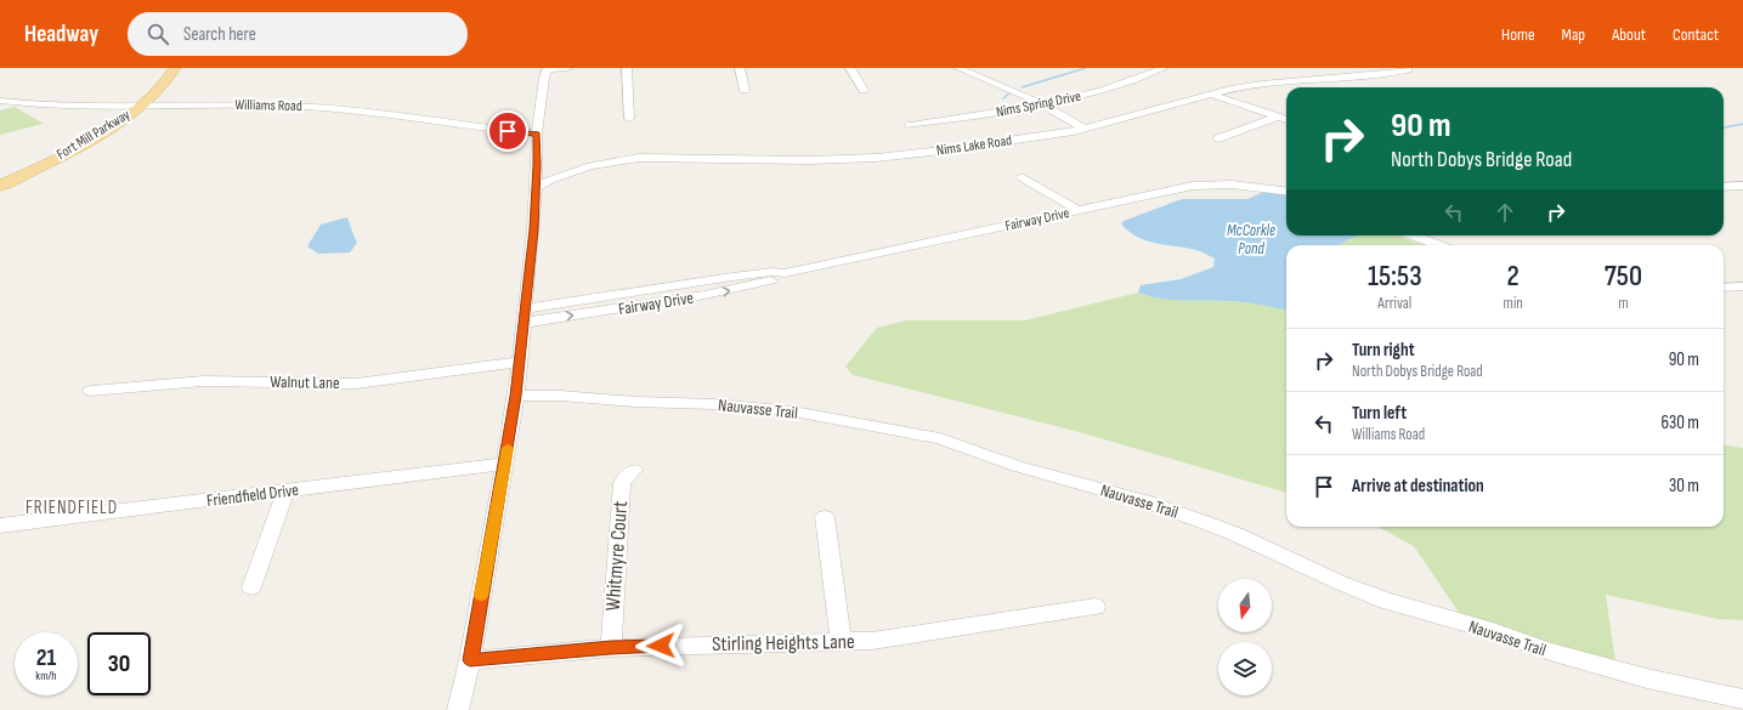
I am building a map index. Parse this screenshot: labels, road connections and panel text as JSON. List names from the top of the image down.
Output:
{
  "streets": {
    "main road": ["Fort Mill Parkway"],
    "street": [
      "Nims Spring Drive",
      "Williams Road",
      "Nims Lake Road",
      "Fairway Drive",
      "Walnut Lane",
      "Nauvasse Trail",
      "Friendfield Drive",
      "Whitmyre Court",
      "Stirling Heights Lane"
    ]
  },
  "crossings": [
    ["Williams Road", "Fort Mill Parkway"],
    ["Whitmyre Court", "Stirling Heights Lane"]
  ],
  "districts": ["FRIENDFIELD"],
  "water": ["McCorkle Pond"],
  "north": "bottom",
  "page": {
    "header": "Headway",
    "search": "Search here",
    "nav": [
      "Home",
      "Map",
      "About",
      "Contact"
    ],
    "turn": ["90 m", "North Dobys Bridge Road"],
    "eta": [
      "15:53",
      "Arrival",
      "2",
      "min",
      "750",
      "m"
    ],
    "list": [
      {
        "name": "Turn right",
        "note": "North Dobys Bridge Road",
        "value": "90 m"
      },
      {
        "name": "Turn left",
        "note": "Williams Road",
        "value": "630 m"
      },
      {
        "name": "Arrive at destination",
        "value": "30 m"
      }
    ],
    "speed": "21 km/h",
    "limit": "30"
  }
}
